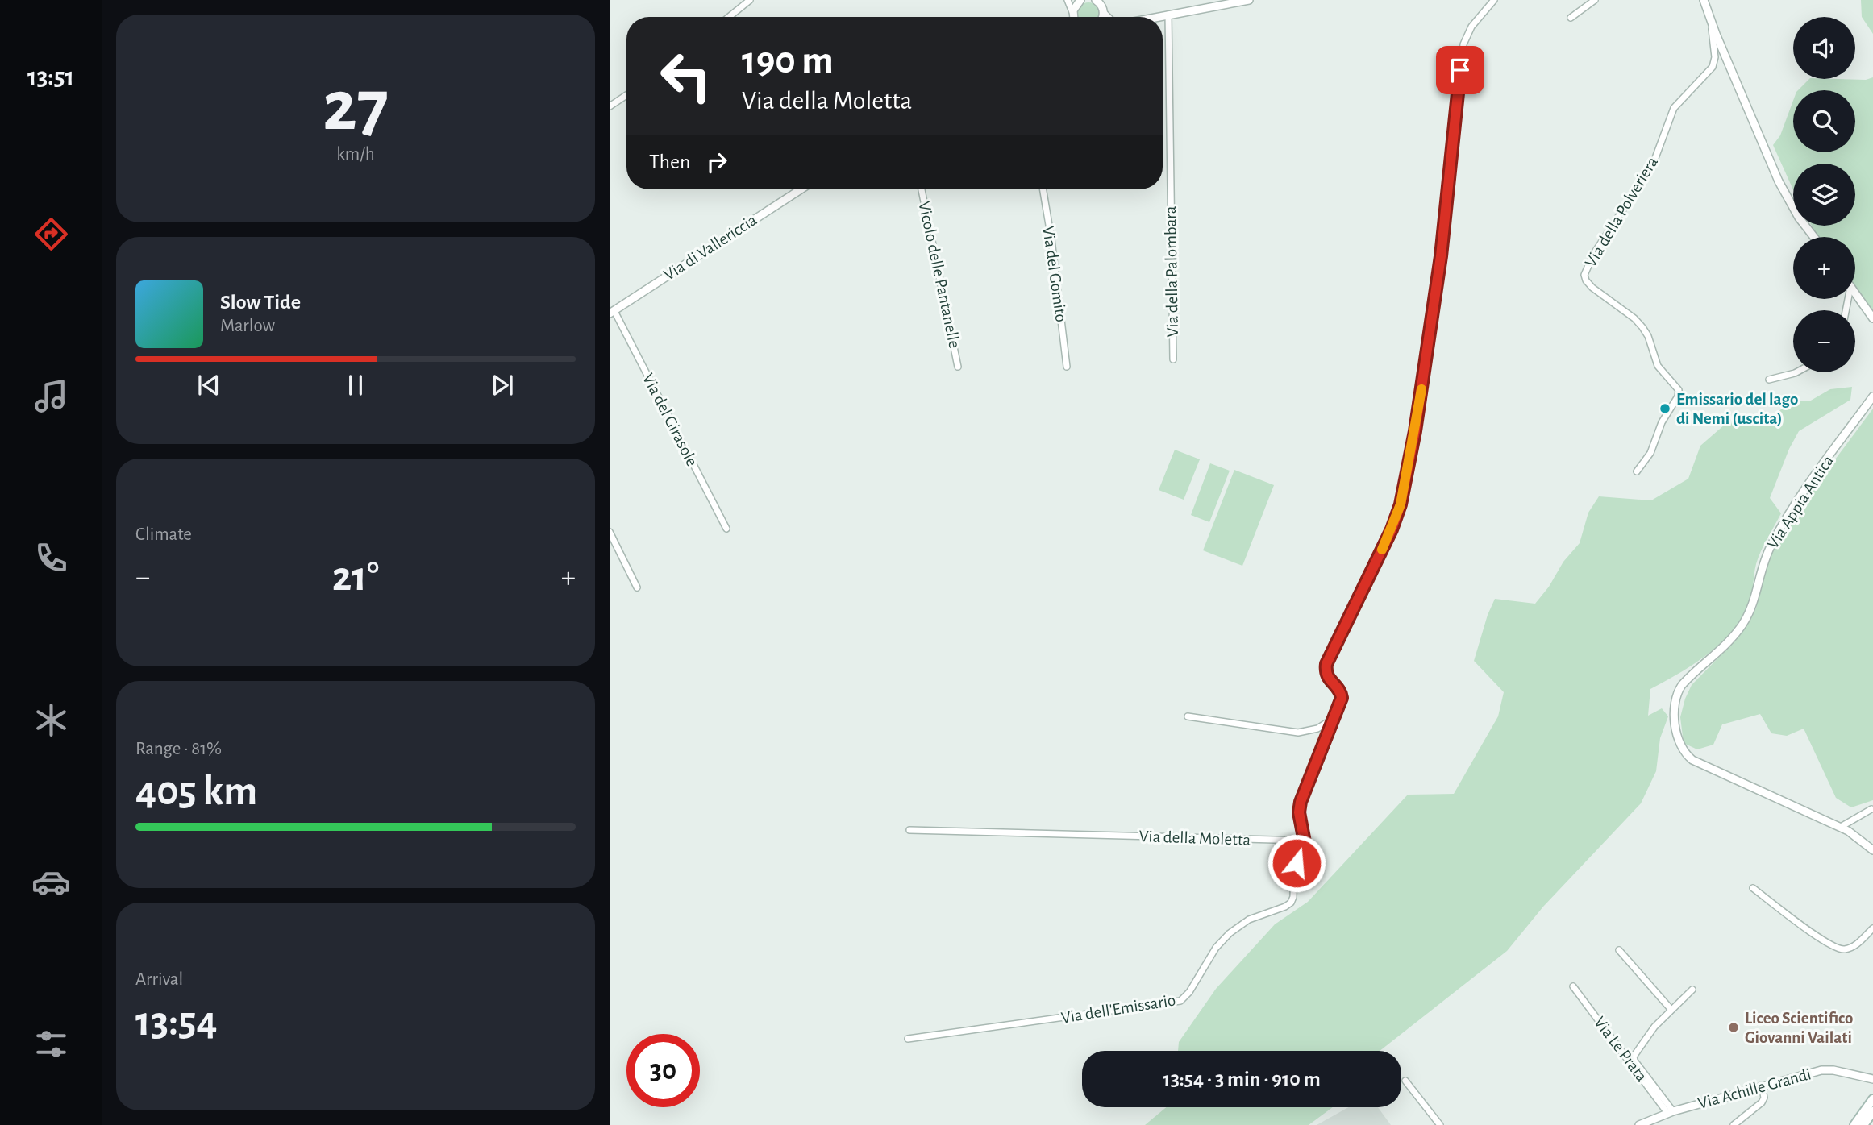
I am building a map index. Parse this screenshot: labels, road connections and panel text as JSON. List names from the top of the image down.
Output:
{
  "streets": {
    "street": [
      "Via della Polveriera",
      "Via di Vallericcia",
      "Via della Palombara",
      "Via del Gomito",
      "Vicolo delle Pantanelle",
      "Via del Girasole",
      "Via Appia Antica",
      "Via della Moletta",
      "Via dell'Emissario",
      "Via Le Prata",
      "Via Achille Grandi"
    ]
  },
  "crossings": [
    ["Via di Vallericcia", "Via del Girasole"],
    ["Via della Moletta", "Via dell'Emissario"],
    ["Via Le Prata", "Via Achille Grandi"]
  ],
  "places": ["Emissario del lago di Nemi (uscita)", "Liceo Scientifico Giovanni Vailati"],
  "page": {
    "tabs": "13:51",
    "tile": [
      ["27", "km/h"],
      "Climate",
      ["Range · 81%", "405 km"],
      ["Arrival", "13:54"]
    ],
    "map_buttons": ["+", "−"],
    "turn": ["190 m", "Via della Moletta"],
    "then": "Then",
    "song": ["Slow Tide", "Marlow"],
    "heat": ["−", "21°", "+"],
    "limit": "30",
    "trip": "13:54 · 3 min · 910 m"
  }
}
